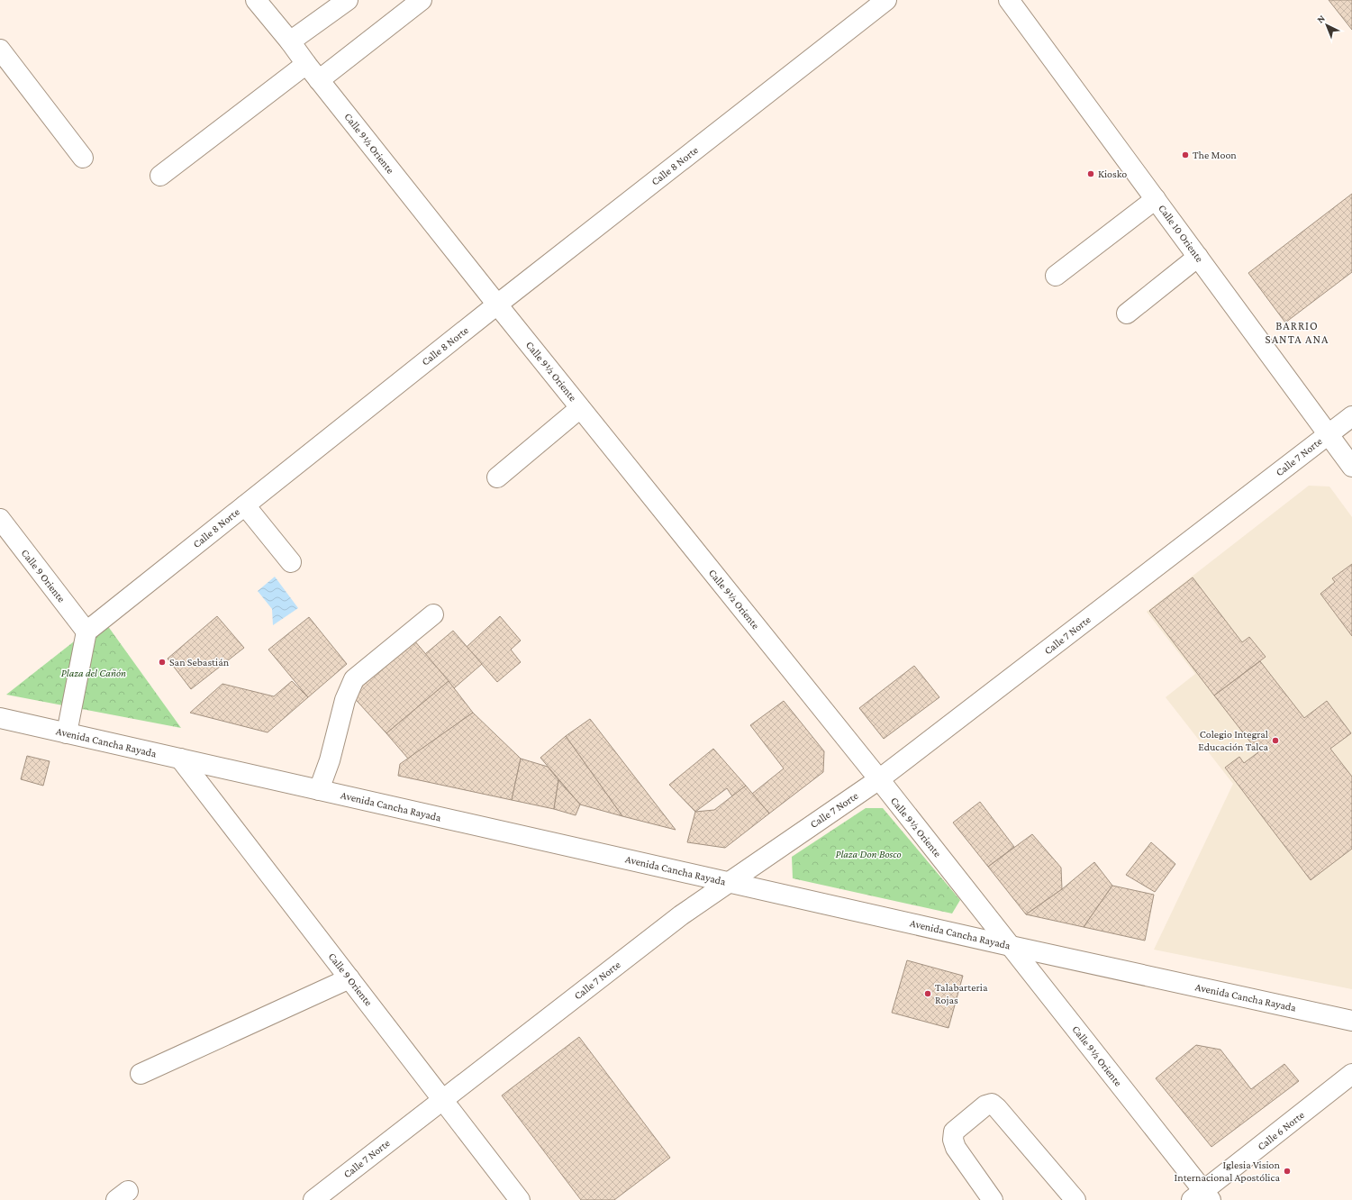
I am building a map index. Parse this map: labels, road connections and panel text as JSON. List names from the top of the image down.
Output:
{
  "streets": {
    "street": [
      "Calle 9½ Oriente",
      "Calle 8 Norte",
      "Calle 10 Oriente",
      "Calle 7 Norte",
      "Calle 9 Oriente",
      "Avenida Cancha Rayada",
      "Calle 6 Norte"
    ]
  },
  "crossings": [
    ["Calle 9½ Oriente", "Calle 8 Norte"],
    ["Calle 9½ Oriente", "Calle 7 Norte"],
    ["Calle 9½ Oriente", "Avenida Cancha Rayada"],
    ["Calle 9½ Oriente", "Calle 6 Norte"],
    ["Calle 8 Norte", "Calle 9 Oriente"],
    ["Calle 10 Oriente", "Calle 7 Norte"],
    ["Calle 7 Norte", "Calle 9 Oriente"],
    ["Calle 7 Norte", "Avenida Cancha Rayada"],
    ["Calle 9 Oriente", "Avenida Cancha Rayada"]
  ],
  "districts": ["BARRIO SANTA ANA"],
  "parks": ["Plaza del Cañón", "Plaza Don Bosco"],
  "places": [
    "The Moon",
    "Kiosko",
    "San Sebastián",
    "Colegio Integral Educación Talca",
    "Talabarteria Rojas",
    "Iglesia Vision Internacional Apostólica"
  ],
  "north": "top left"
}
